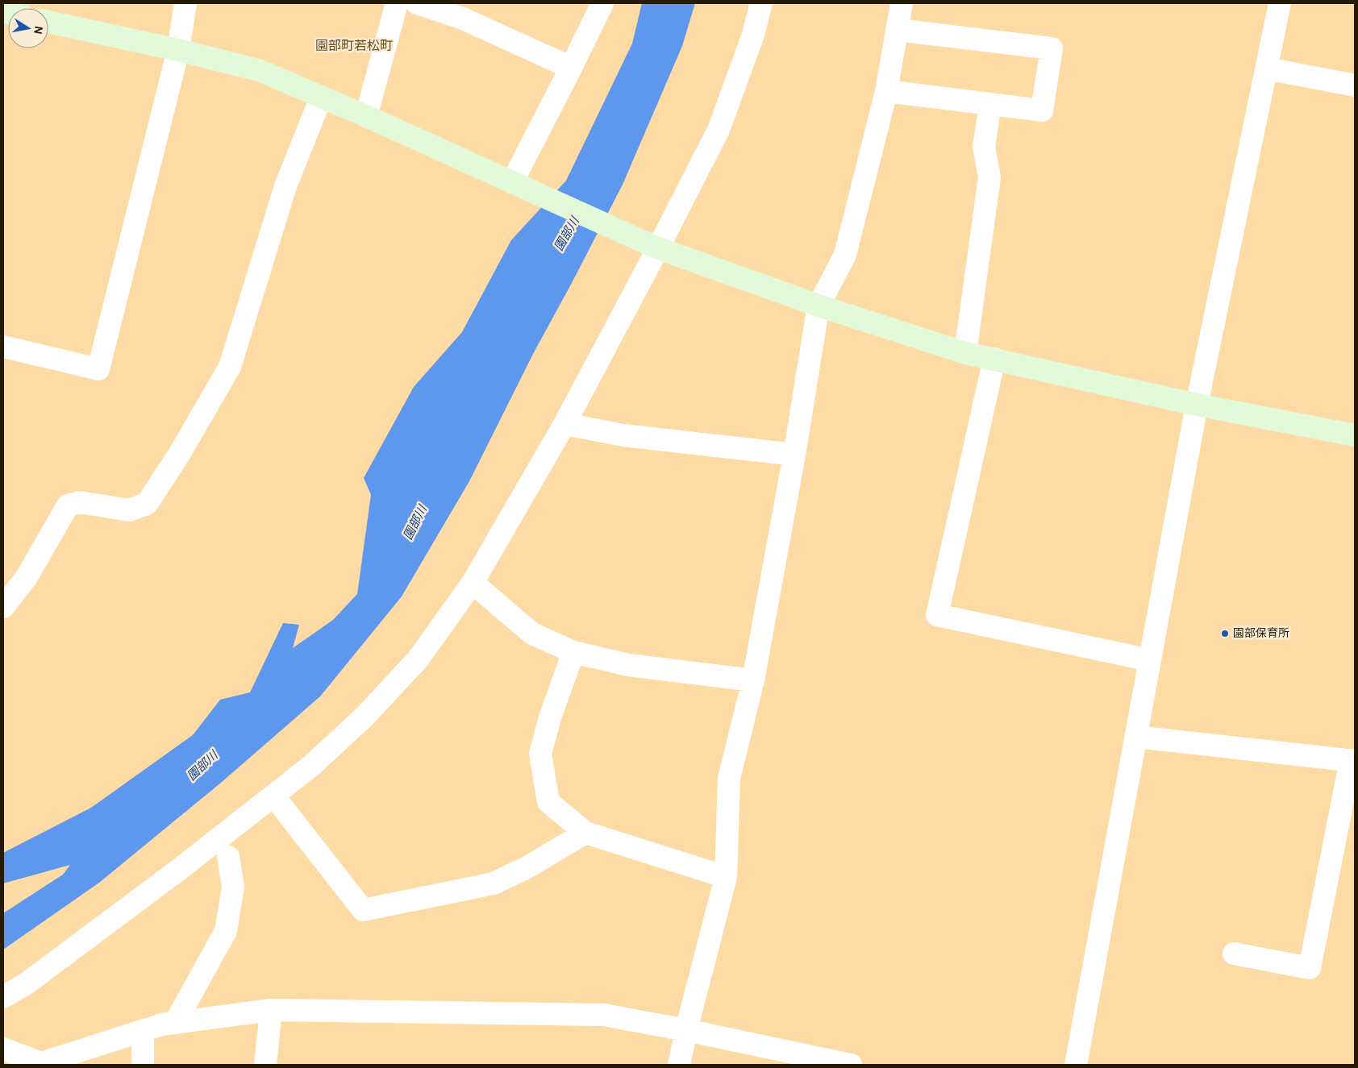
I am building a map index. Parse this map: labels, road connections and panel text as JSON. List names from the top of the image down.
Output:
{
  "districts": ["園部町若松町"],
  "water": ["園部川"],
  "places": ["園部保育所"],
  "north": "right"
}
